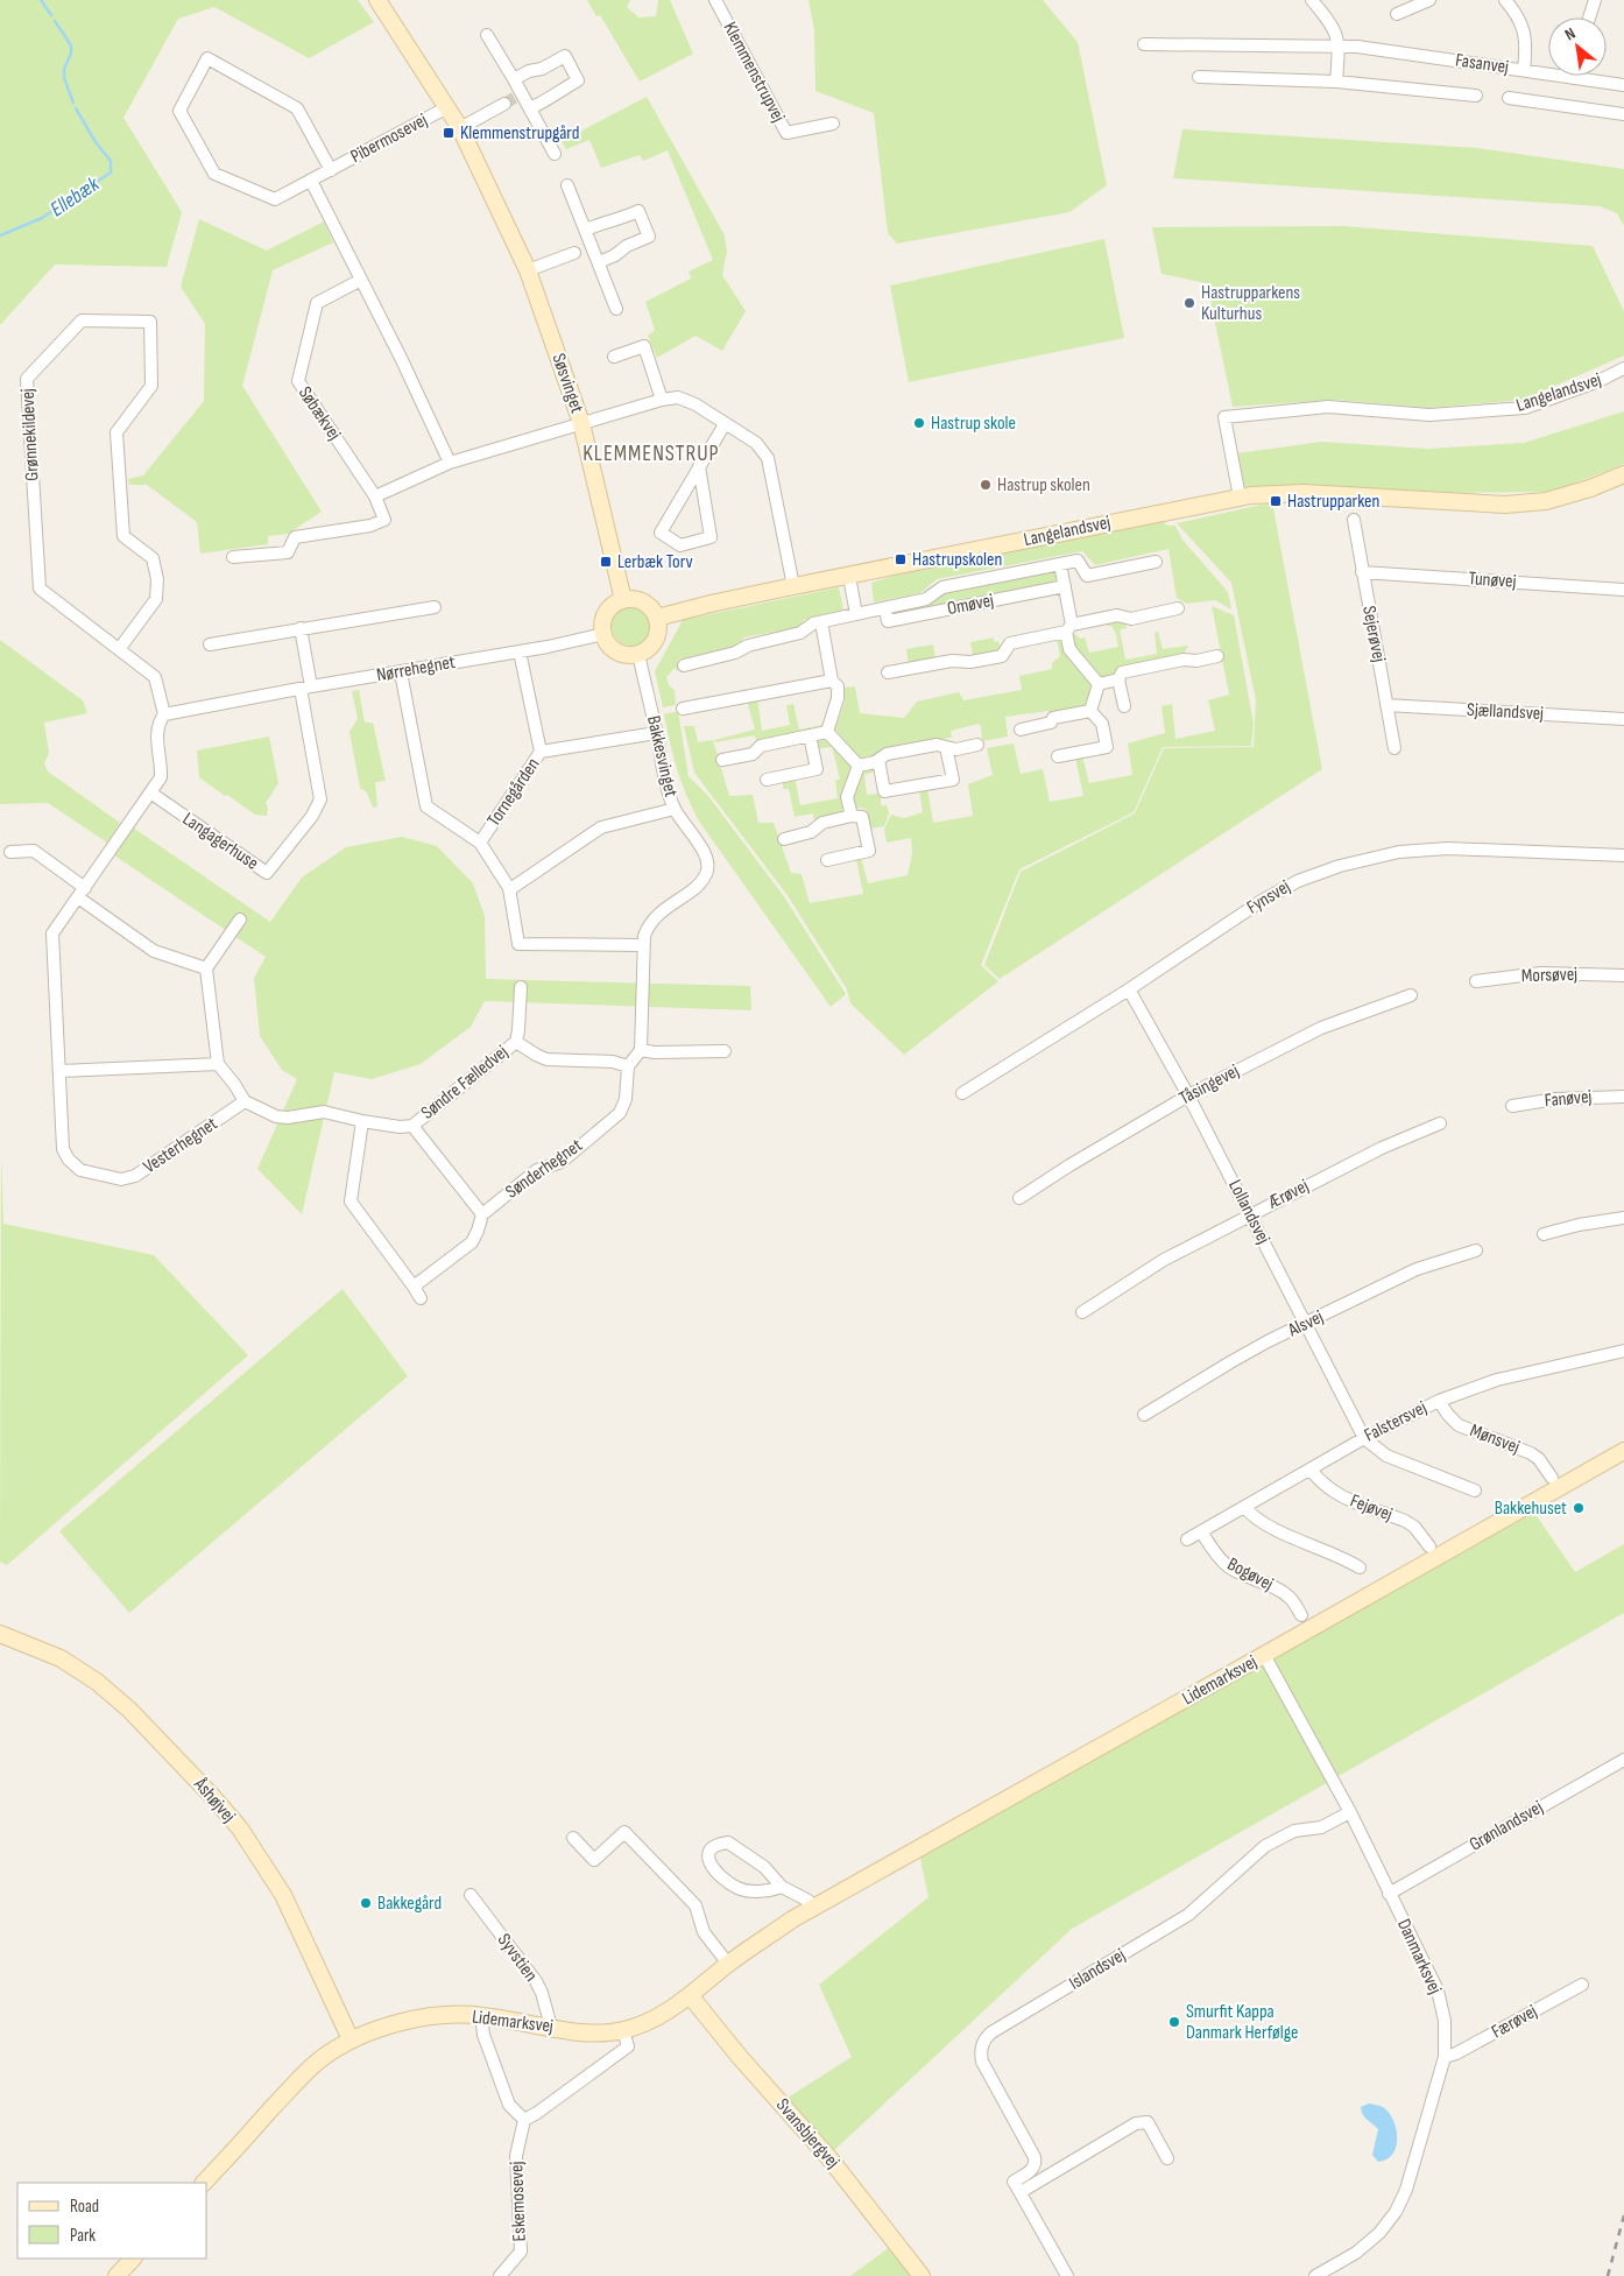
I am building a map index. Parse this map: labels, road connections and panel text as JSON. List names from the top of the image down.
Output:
{
  "streets": {
    "street": [
      "Fasanvej",
      "Klemmenstrupvej",
      "Pibermosevej",
      "Søsvinget",
      "Langelandsvej",
      "Søbækvej",
      "Grønnekildevej",
      "Tunøvej",
      "Omøvej",
      "Sejerøvej",
      "Nørrehegnet",
      "Sjællandsvej",
      "Bakkesvinget",
      "Tornegården",
      "Langagerhuse",
      "Fynsvej",
      "Morsøvej",
      "Søndre Fælledvej",
      "Tåsingevej",
      "Fanøvej",
      "Vesterhegnet",
      "Sønderhegnet",
      "Ærøvej",
      "Lollandsvej",
      "Alsvej",
      "Falstersvej",
      "Mønsvej",
      "Fejøvej",
      "Bogøvej",
      "Lidemarksvej",
      "Åshøjvej",
      "Grønlandsvej",
      "Danmarksvej",
      "Syvstien",
      "Islandsvej",
      "Færøvej",
      "Svansbjergvej",
      "Eskemosevej"
    ]
  },
  "crossings": [
    ["Pibermosevej", "Søsvinget"],
    ["Søsvinget", "Langelandsvej"],
    ["Søsvinget", "Nørrehegnet"],
    ["Søsvinget", "Bakkesvinget"],
    ["Langelandsvej", "Nørrehegnet"],
    ["Langelandsvej", "Bakkesvinget"],
    ["Grønnekildevej", "Nørrehegnet"],
    ["Grønnekildevej", "Vesterhegnet"],
    ["Tunøvej", "Sejerøvej"],
    ["Sejerøvej", "Sjællandsvej"],
    ["Nørrehegnet", "Bakkesvinget"],
    ["Nørrehegnet", "Tornegården"],
    ["Nørrehegnet", "Langagerhuse"],
    ["Nørrehegnet", "Vesterhegnet"],
    ["Bakkesvinget", "Tornegården"],
    ["Langagerhuse", "Vesterhegnet"],
    ["Fynsvej", "Lollandsvej"],
    ["Søndre Fælledvej", "Vesterhegnet"],
    ["Søndre Fælledvej", "Sønderhegnet"],
    ["Tåsingevej", "Lollandsvej"],
    ["Ærøvej", "Lollandsvej"],
    ["Lollandsvej", "Alsvej"],
    ["Lollandsvej", "Falstersvej"],
    ["Falstersvej", "Mønsvej"],
    ["Falstersvej", "Fejøvej"],
    ["Falstersvej", "Bogøvej"],
    ["Lidemarksvej", "Åshøjvej"],
    ["Lidemarksvej", "Danmarksvej"],
    ["Lidemarksvej", "Syvstien"],
    ["Lidemarksvej", "Svansbjergvej"],
    ["Grønlandsvej", "Danmarksvej"],
    ["Danmarksvej", "Islandsvej"],
    ["Danmarksvej", "Færøvej"]
  ],
  "districts": ["KLEMMENSTRUP"],
  "water": ["Ellebæk"],
  "places": {
    "transit": [
      "Klemmenstrupgård",
      "Hastrupparken",
      "Hastrupskolen",
      "Lerbæk Torv"
    ],
    "other": [
      "Hastrupparkens Kulturhus",
      "Hastrup skole",
      "Hastrup skolen",
      "Bakkehuset",
      "Bakkegård",
      "Smurfit Kappa Danmark Herfølge"
    ]
  },
  "legend": ["Road", "Park"],
  "north": "top left"
}
